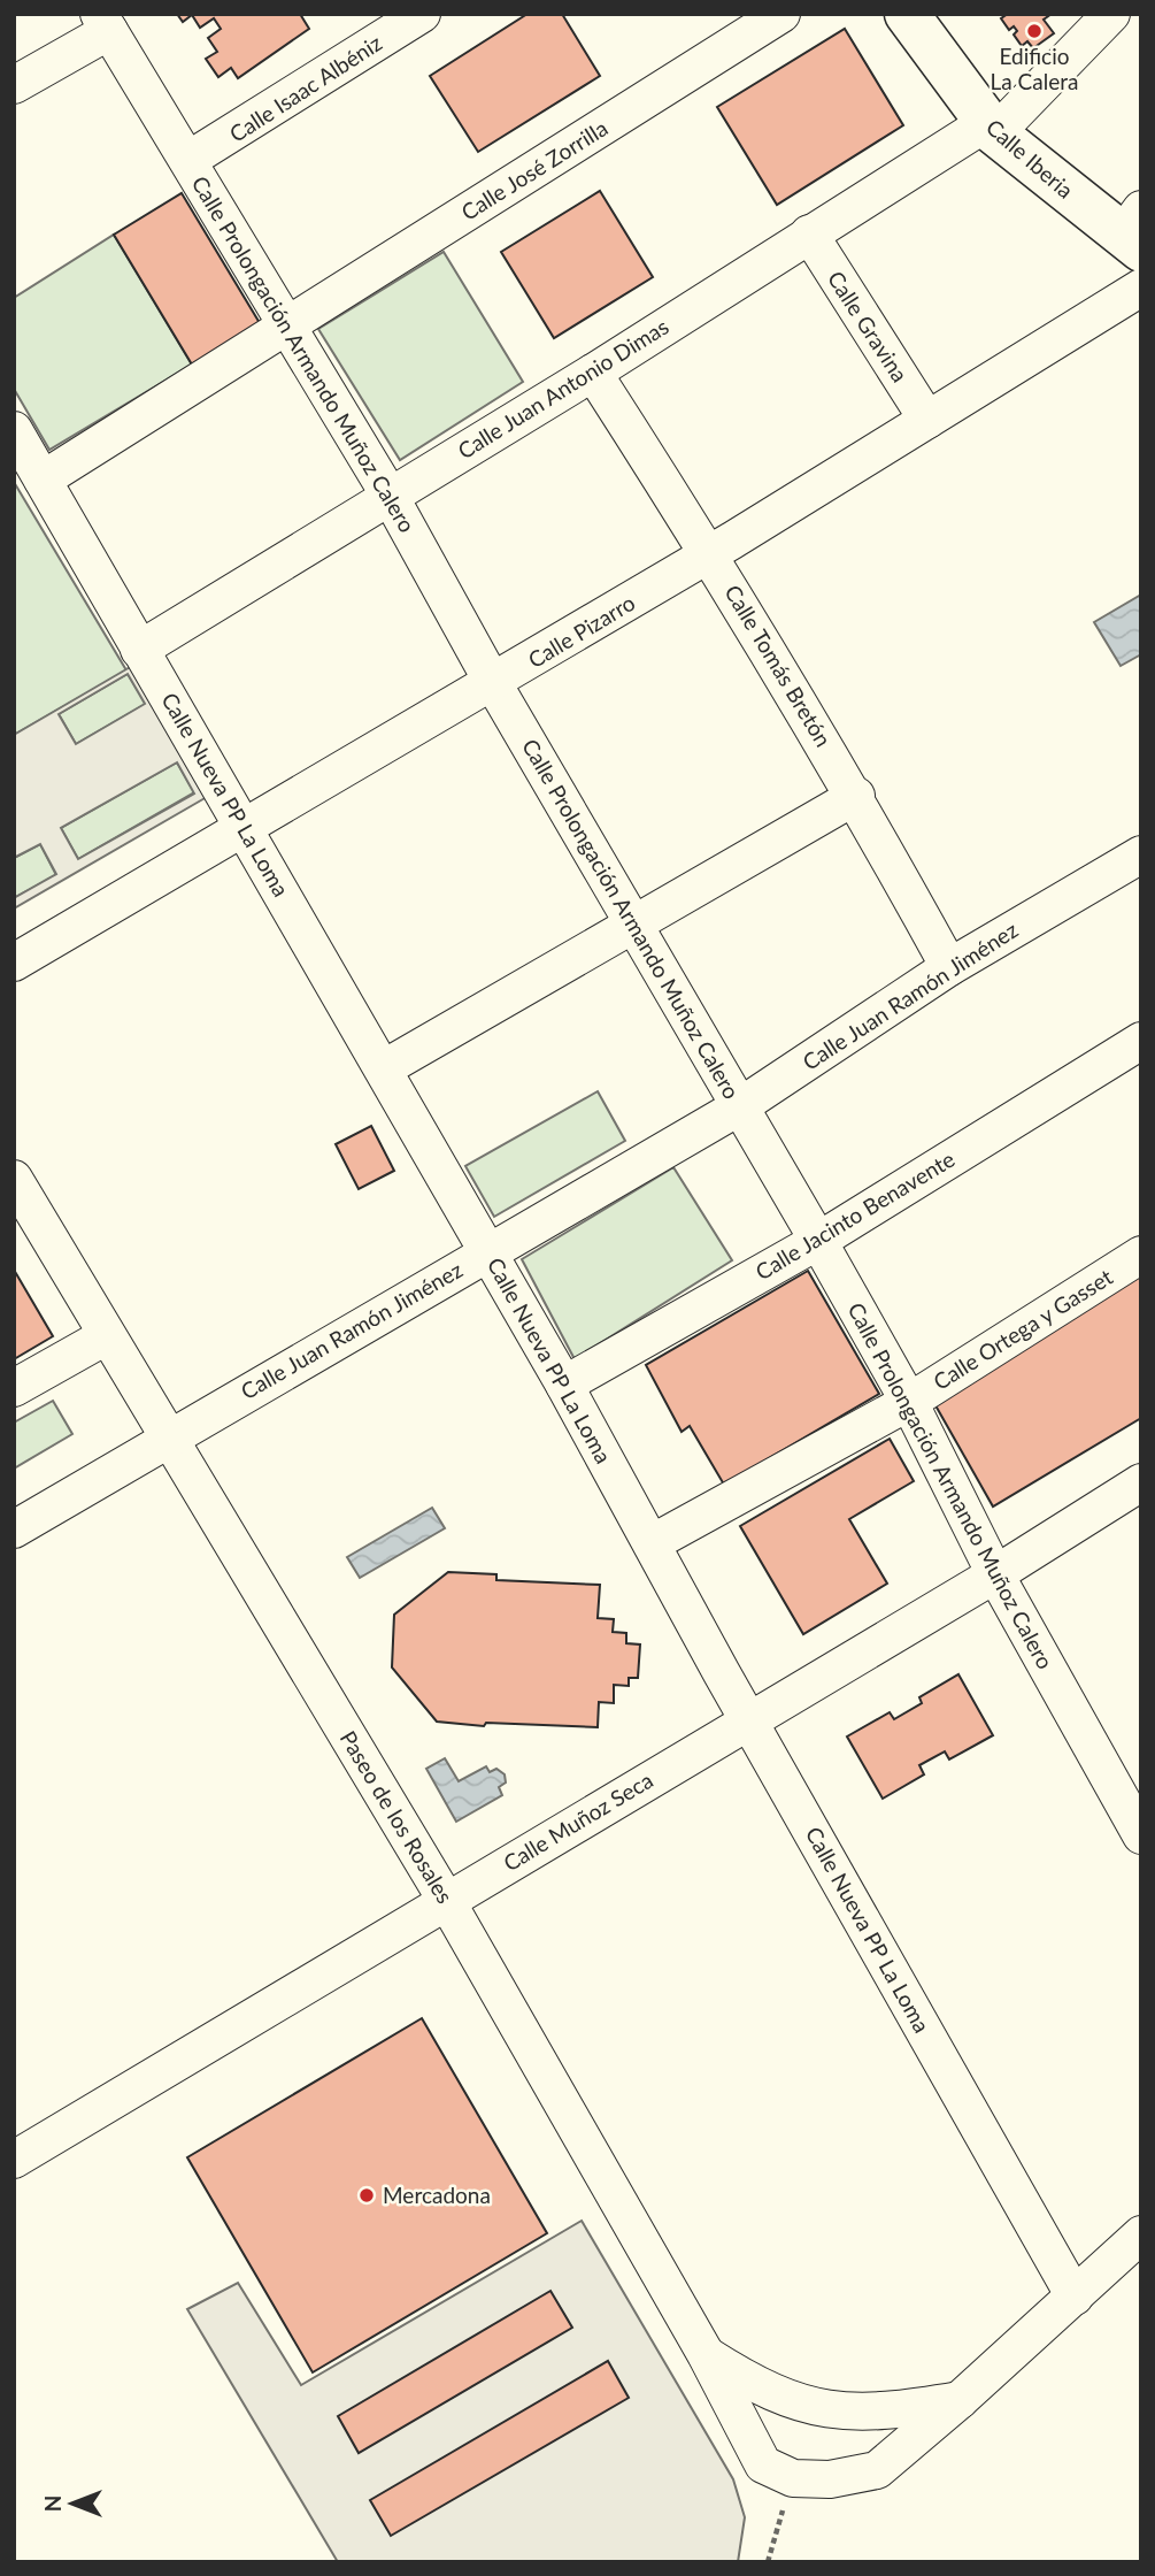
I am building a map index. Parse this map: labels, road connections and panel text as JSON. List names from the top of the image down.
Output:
{
  "streets": {
    "main road": ["Calle Iberia"],
    "street": [
      "Calle Isaac Albéniz",
      "Calle José Zorrilla",
      "Calle Gravina",
      "Calle Prolongación Armando Muñoz Calero",
      "Calle Juan Antonio Dimas",
      "Calle Pizarro",
      "Calle Tomás Bretón",
      "Calle Nueva PP La Loma",
      "Calle Juan Ramón Jiménez",
      "Calle Jacinto Benavente",
      "Calle Ortega y Gasset",
      "Paseo de los Rosales",
      "Calle Muñoz Seca"
    ]
  },
  "crossings": [
    ["Calle Isaac Albéniz", "Calle Prolongación Armando Muñoz Calero"],
    ["Calle Iberia", "Calle Juan Antonio Dimas"],
    ["Calle José Zorrilla", "Calle Prolongación Armando Muñoz Calero"],
    ["Calle José Zorrilla", "Calle Nueva PP La Loma"],
    ["Calle Gravina", "Calle Juan Antonio Dimas"],
    ["Calle Gravina", "Calle Pizarro"],
    ["Calle Prolongación Armando Muñoz Calero", "Calle Juan Antonio Dimas"],
    ["Calle Prolongación Armando Muñoz Calero", "Calle Pizarro"],
    ["Calle Prolongación Armando Muñoz Calero", "Calle Juan Ramón Jiménez"],
    ["Calle Prolongación Armando Muñoz Calero", "Calle Jacinto Benavente"],
    ["Calle Prolongación Armando Muñoz Calero", "Calle Ortega y Gasset"],
    ["Calle Prolongación Armando Muñoz Calero", "Calle Muñoz Seca"],
    ["Calle Juan Antonio Dimas", "Calle Tomás Bretón"],
    ["Calle Juan Antonio Dimas", "Calle Nueva PP La Loma"],
    ["Calle Pizarro", "Calle Tomás Bretón"],
    ["Calle Pizarro", "Calle Nueva PP La Loma"],
    ["Calle Tomás Bretón", "Calle Juan Ramón Jiménez"],
    ["Calle Nueva PP La Loma", "Calle Juan Ramón Jiménez"],
    ["Calle Nueva PP La Loma", "Calle Jacinto Benavente"],
    ["Calle Nueva PP La Loma", "Calle Ortega y Gasset"],
    ["Calle Nueva PP La Loma", "Calle Muñoz Seca"],
    ["Calle Juan Ramón Jiménez", "Paseo de los Rosales"],
    ["Paseo de los Rosales", "Calle Muñoz Seca"]
  ],
  "places": ["Edificio La Calera", "Mercadona"],
  "north": "left"
}
